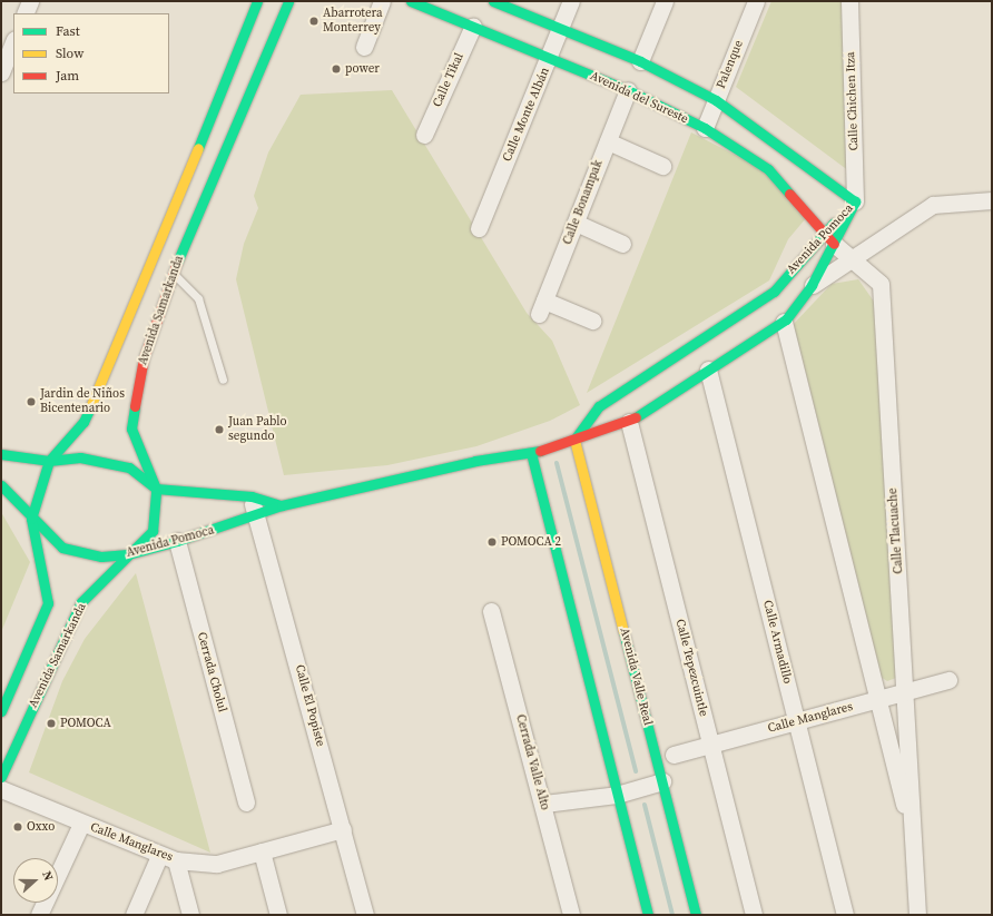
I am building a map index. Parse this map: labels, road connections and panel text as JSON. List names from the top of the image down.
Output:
{
  "streets": {
    "street": [
      "Palenque",
      "Calle Tikal",
      "Avenida del Sureste",
      "Calle Chichen Itza",
      "Calle Monte Albán",
      "Calle Bonampak",
      "Avenida Pomoca",
      "Avenida Samarkanda",
      "Calle Tlacuache",
      "Calle Armadillo",
      "Calle Tepezcuintle",
      "Cerrada Cholul",
      "Avenida Valle Real",
      "Calle El Popiste",
      "Calle Manglares",
      "Cerrada Valle Alto"
    ]
  },
  "crossings": [
    ["Palenque", "Avenida del Sureste"],
    ["Calle Tikal", "Avenida del Sureste"],
    ["Avenida del Sureste", "Calle Monte Albán"],
    ["Avenida del Sureste", "Calle Bonampak"],
    ["Avenida del Sureste", "Avenida Pomoca"],
    ["Avenida del Sureste", "Calle Tlacuache"],
    ["Calle Chichen Itza", "Avenida Pomoca"],
    ["Avenida Pomoca", "Avenida Samarkanda"],
    ["Avenida Pomoca", "Calle Tlacuache"],
    ["Avenida Pomoca", "Calle Armadillo"],
    ["Avenida Pomoca", "Calle Tepezcuintle"],
    ["Avenida Pomoca", "Cerrada Cholul"],
    ["Avenida Pomoca", "Avenida Valle Real"],
    ["Avenida Pomoca", "Calle El Popiste"],
    ["Calle Tlacuache", "Calle Manglares"],
    ["Calle Armadillo", "Calle Manglares"],
    ["Calle Tepezcuintle", "Calle Manglares"],
    ["Calle El Popiste", "Calle Manglares"]
  ],
  "places": [
    "Abarrotera Monterrey",
    "power",
    "Jardin de Niños Bicentenario",
    "Juan Pablo segundo",
    "POMOCA 2",
    "POMOCA",
    "Oxxo"
  ],
  "legend": ["Fast", "Slow", "Jam"],
  "north": "right"
}
